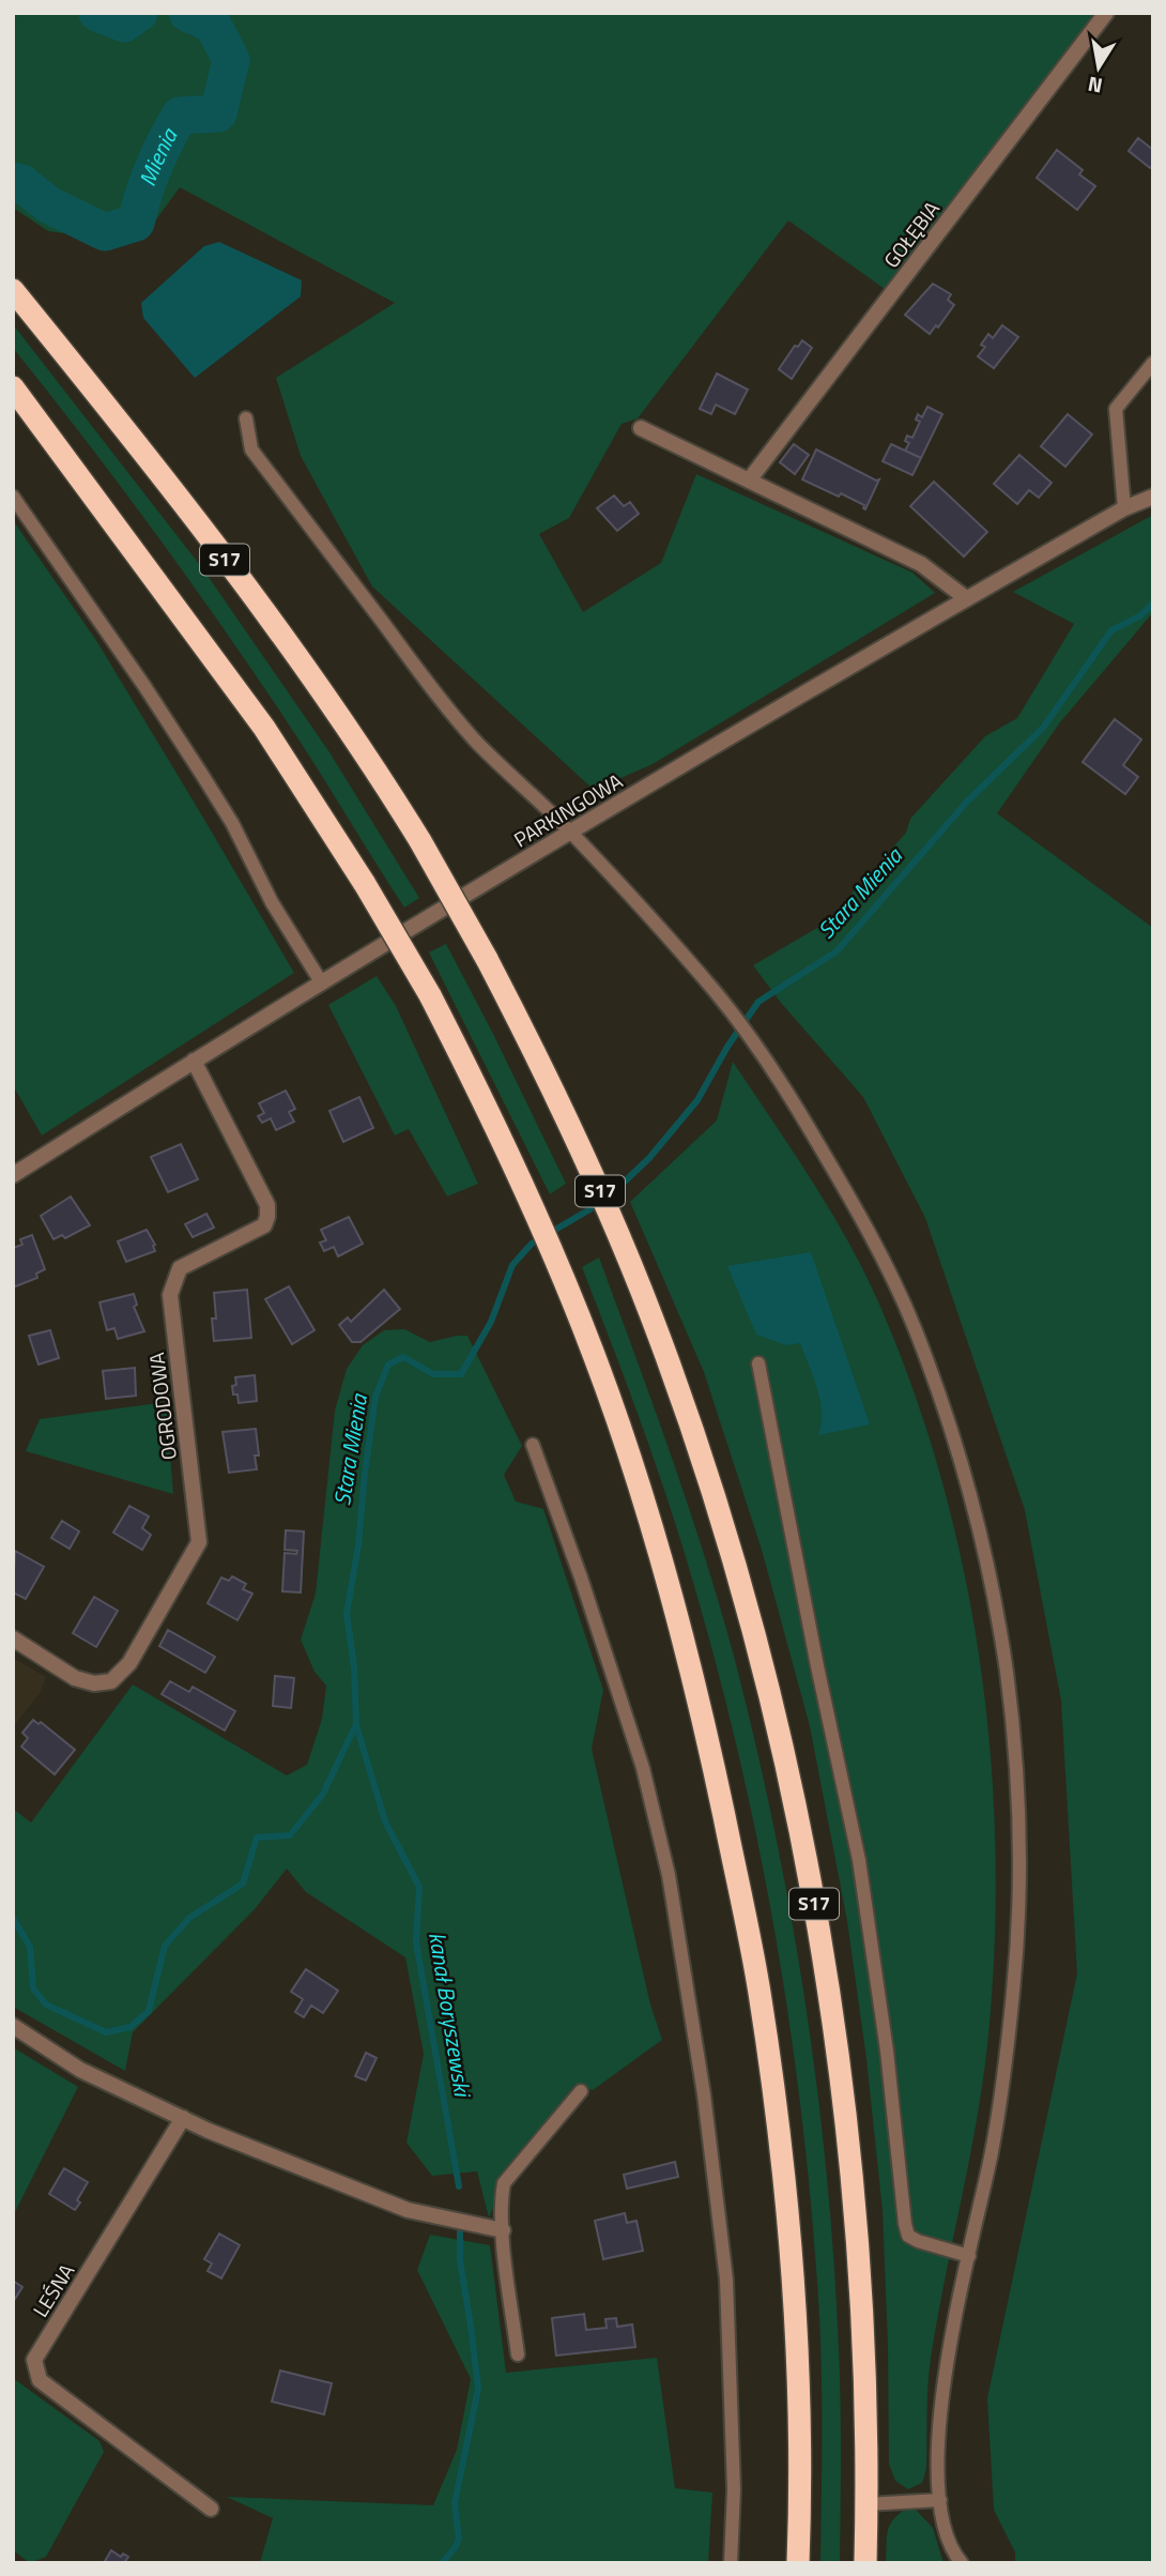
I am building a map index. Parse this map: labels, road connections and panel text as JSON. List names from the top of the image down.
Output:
{
  "streets": {
    "highway": ["S17"],
    "street": [
      "GOŁĘBIA",
      "PARKINGOWA",
      "OGRODOWA",
      "LEŚNA"
    ]
  },
  "crossings": [
    ["PARKINGOWA", "OGRODOWA"]
  ],
  "water": ["Mienia", "Stara Mienia", "kanał Boryszewski"],
  "north": "bottom"
}
